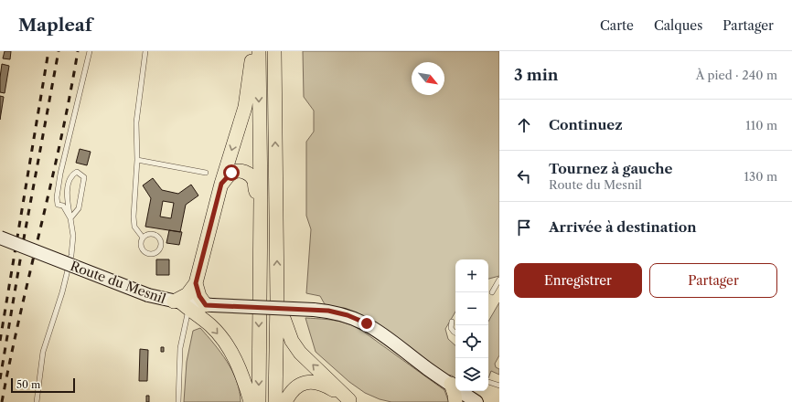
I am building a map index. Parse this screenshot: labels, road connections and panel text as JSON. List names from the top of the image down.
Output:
{
  "streets": {
    "street": ["Route du Mesnil"]
  },
  "scale_bar": "50 m",
  "north": "bottom right",
  "page": {
    "header": "Mapleaf",
    "nav": ["Carte", "Calques", "Partager"],
    "heading": ["3 min", "À pied · 240 m"],
    "list": [
      ["Continuez", "110 m"],
      ["Tournez à gauche", "Route du Mesnil", "130 m"],
      "Arrivée à destination"
    ],
    "buttons": ["Enregistrer", "Partager"],
    "map_buttons": ["+", "−"],
    "scale": "50 m"
  }
}
